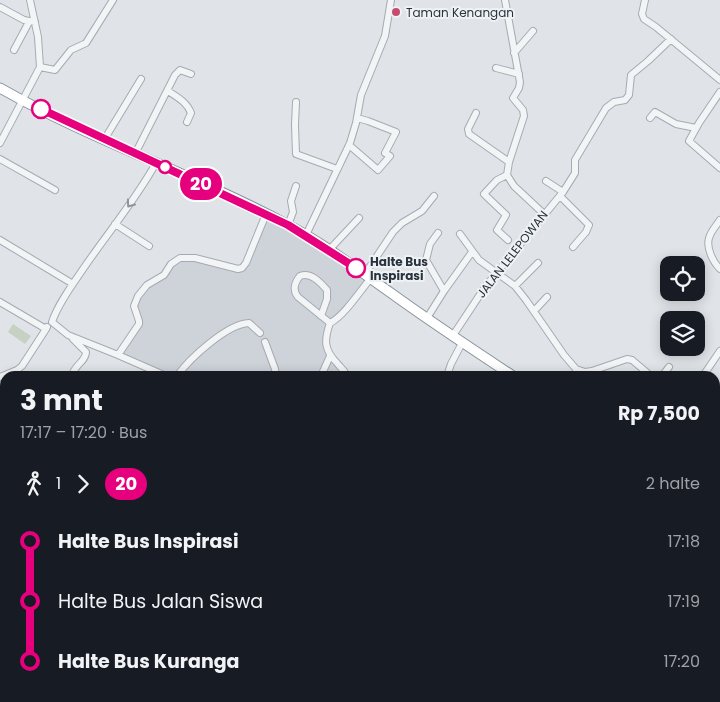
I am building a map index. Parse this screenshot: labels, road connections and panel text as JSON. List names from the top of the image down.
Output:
{
  "streets": {
    "street": ["JALAN LELEPOWAN"]
  },
  "places": ["Taman Kenangan", "Halte Bus Inspirasi"],
  "lines": ["bus line 20"],
  "page": {
    "on_map": "20",
    "heading": ["3 mnt", "17:17 – 17:20 · Bus", "Rp 7,500"],
    "legs": ["1", "20", "2 halte"],
    "list": [
      {
        "name": "Halte Bus Inspirasi",
        "value": "17:18"
      },
      {
        "name": "Halte Bus Jalan Siswa",
        "value": "17:19"
      },
      {
        "name": "Halte Bus Kuranga",
        "value": "17:20"
      }
    ]
  }
}
